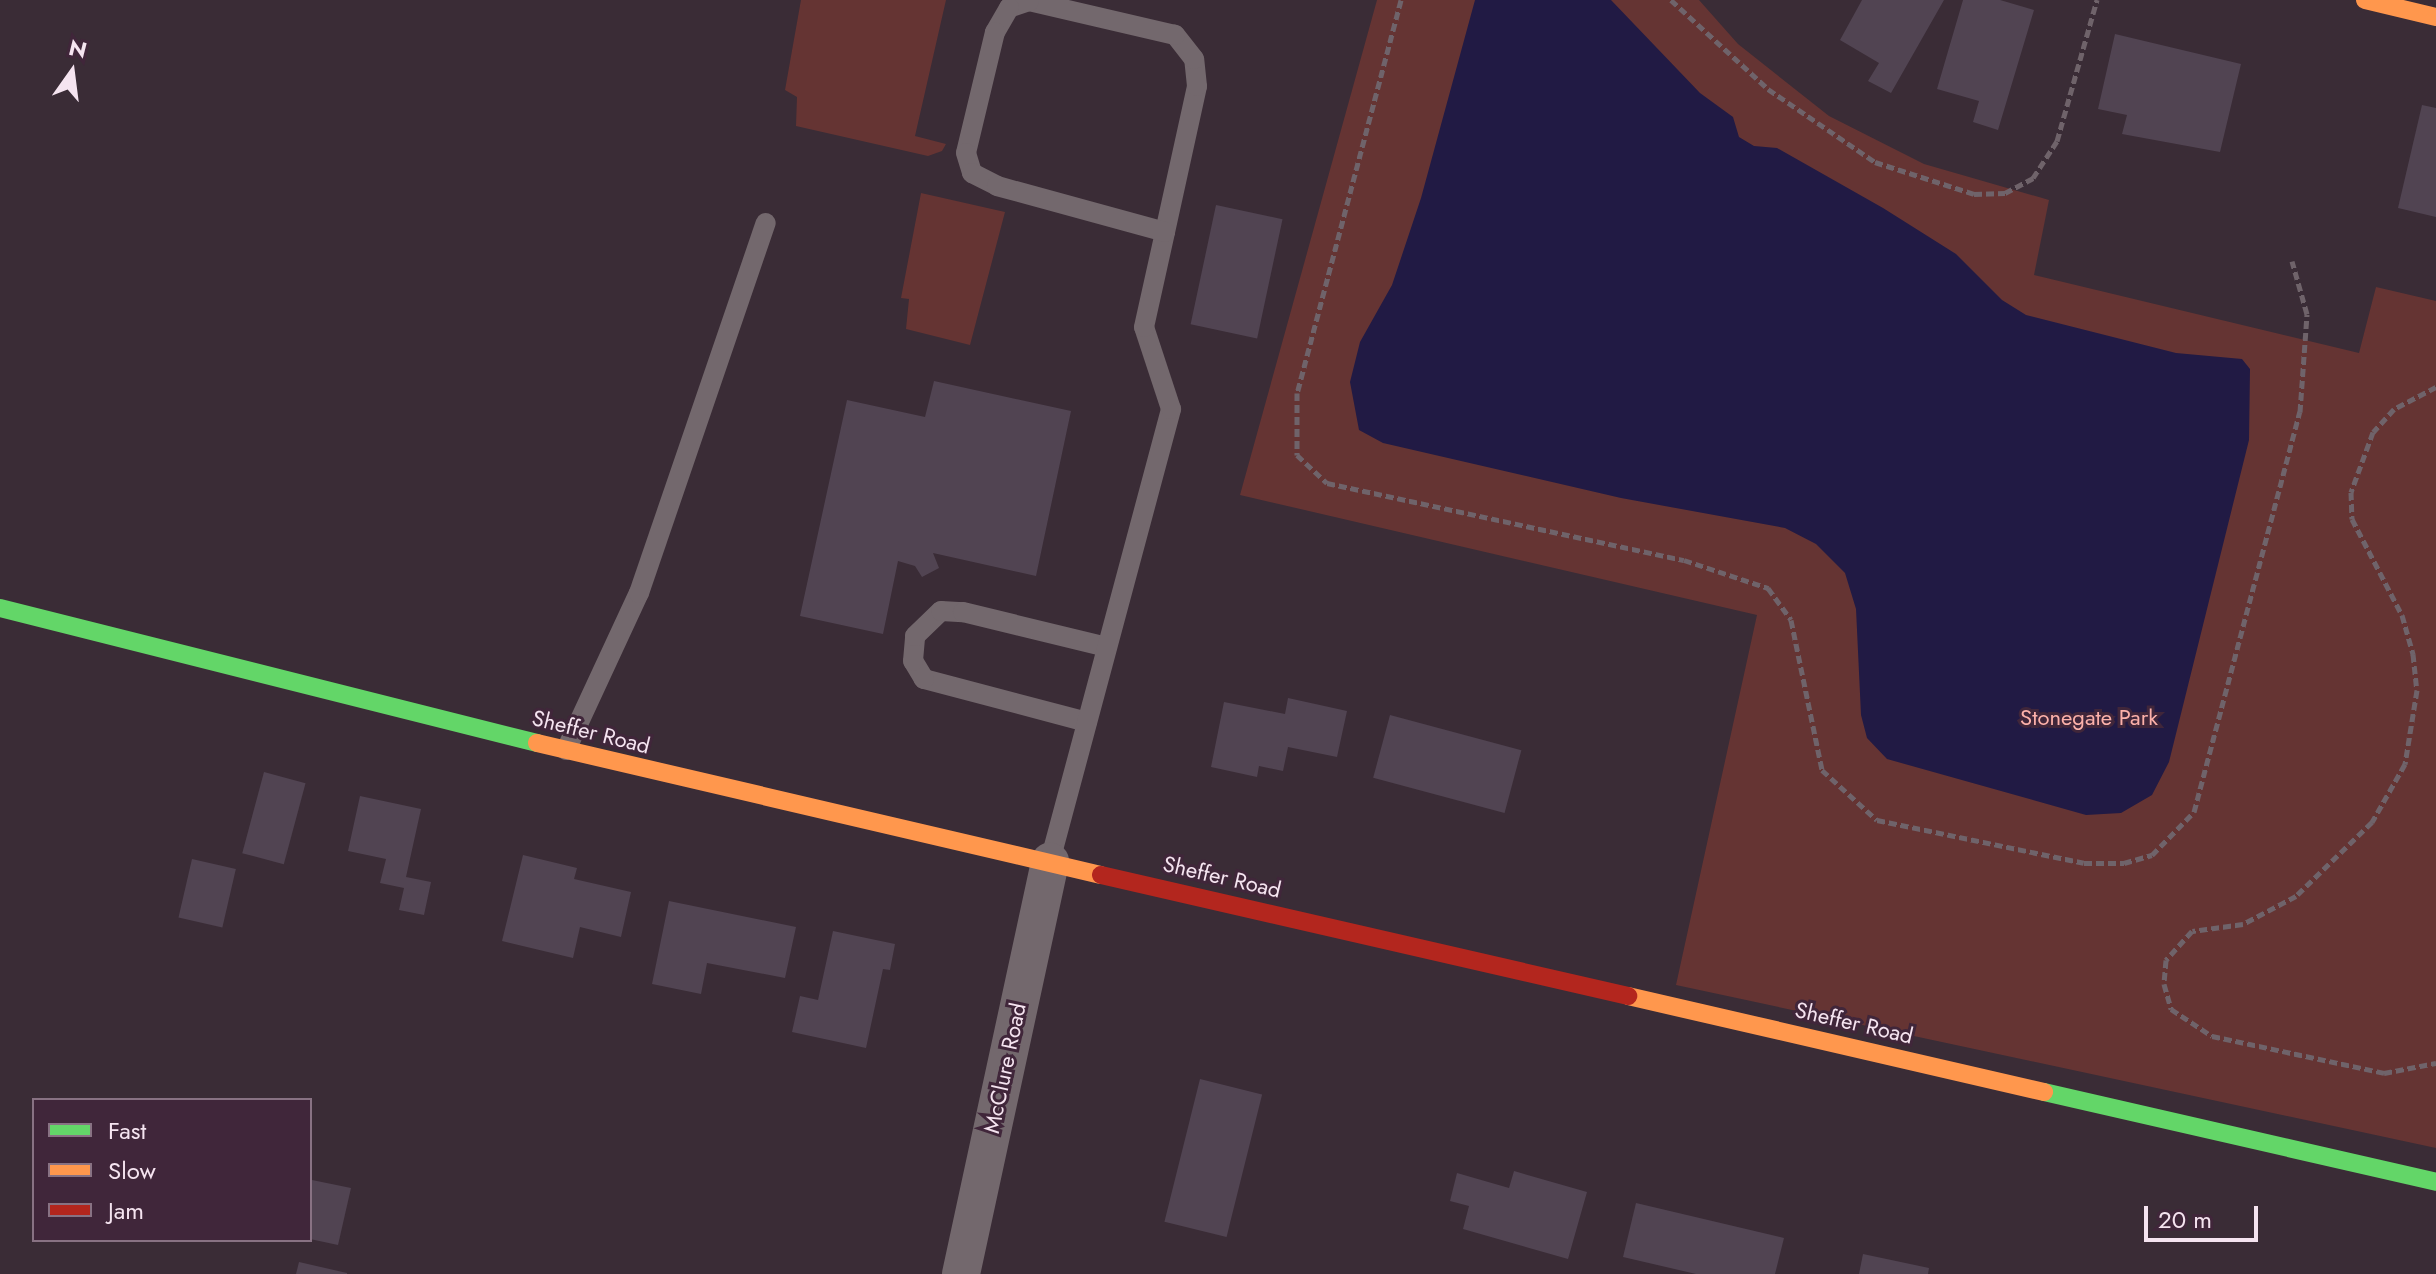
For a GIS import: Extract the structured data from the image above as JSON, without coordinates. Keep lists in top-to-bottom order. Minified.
{"streets":{"street":["Sheffer Road","McClure Road"]},"crossings":[["Sheffer Road","McClure Road"]],"parks":["Stonegate Park"],"legend":["Fast","Slow","Jam"],"scale_bar":"20 m","north":"top"}
